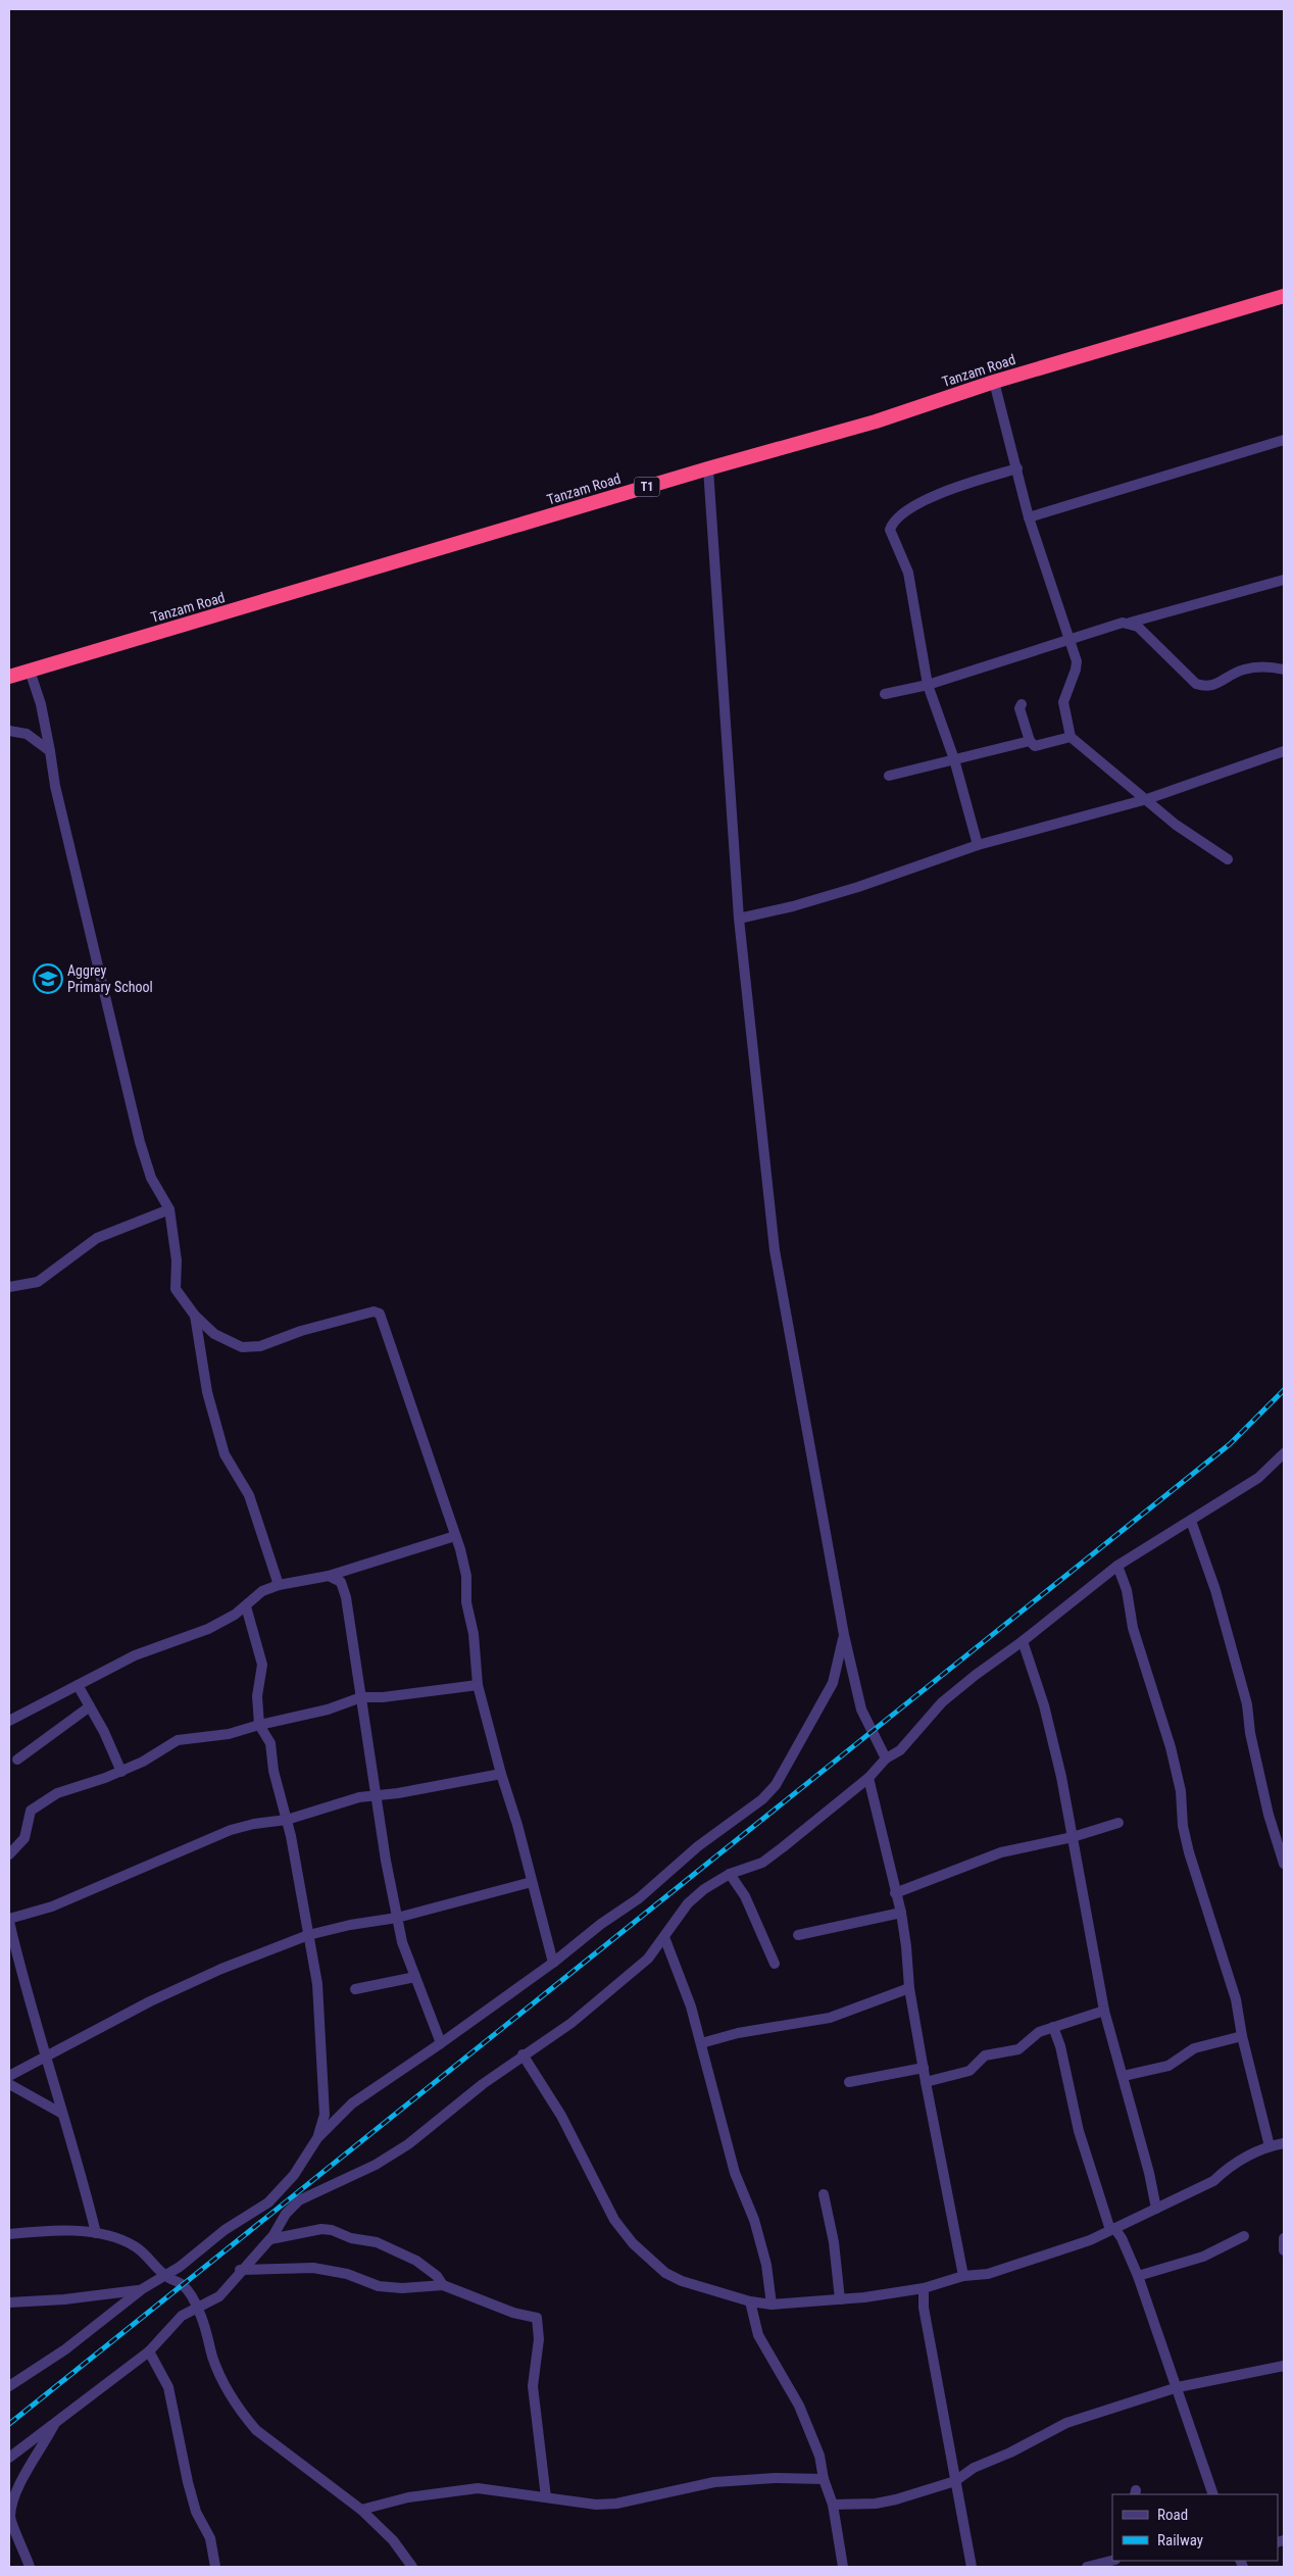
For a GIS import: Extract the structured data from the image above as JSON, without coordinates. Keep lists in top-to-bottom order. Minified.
{"streets":{"highway":["Tanzam Road","T1"]},"places":{"school or university":["Aggrey Primary School"]},"legend":["Road","Railway"]}
